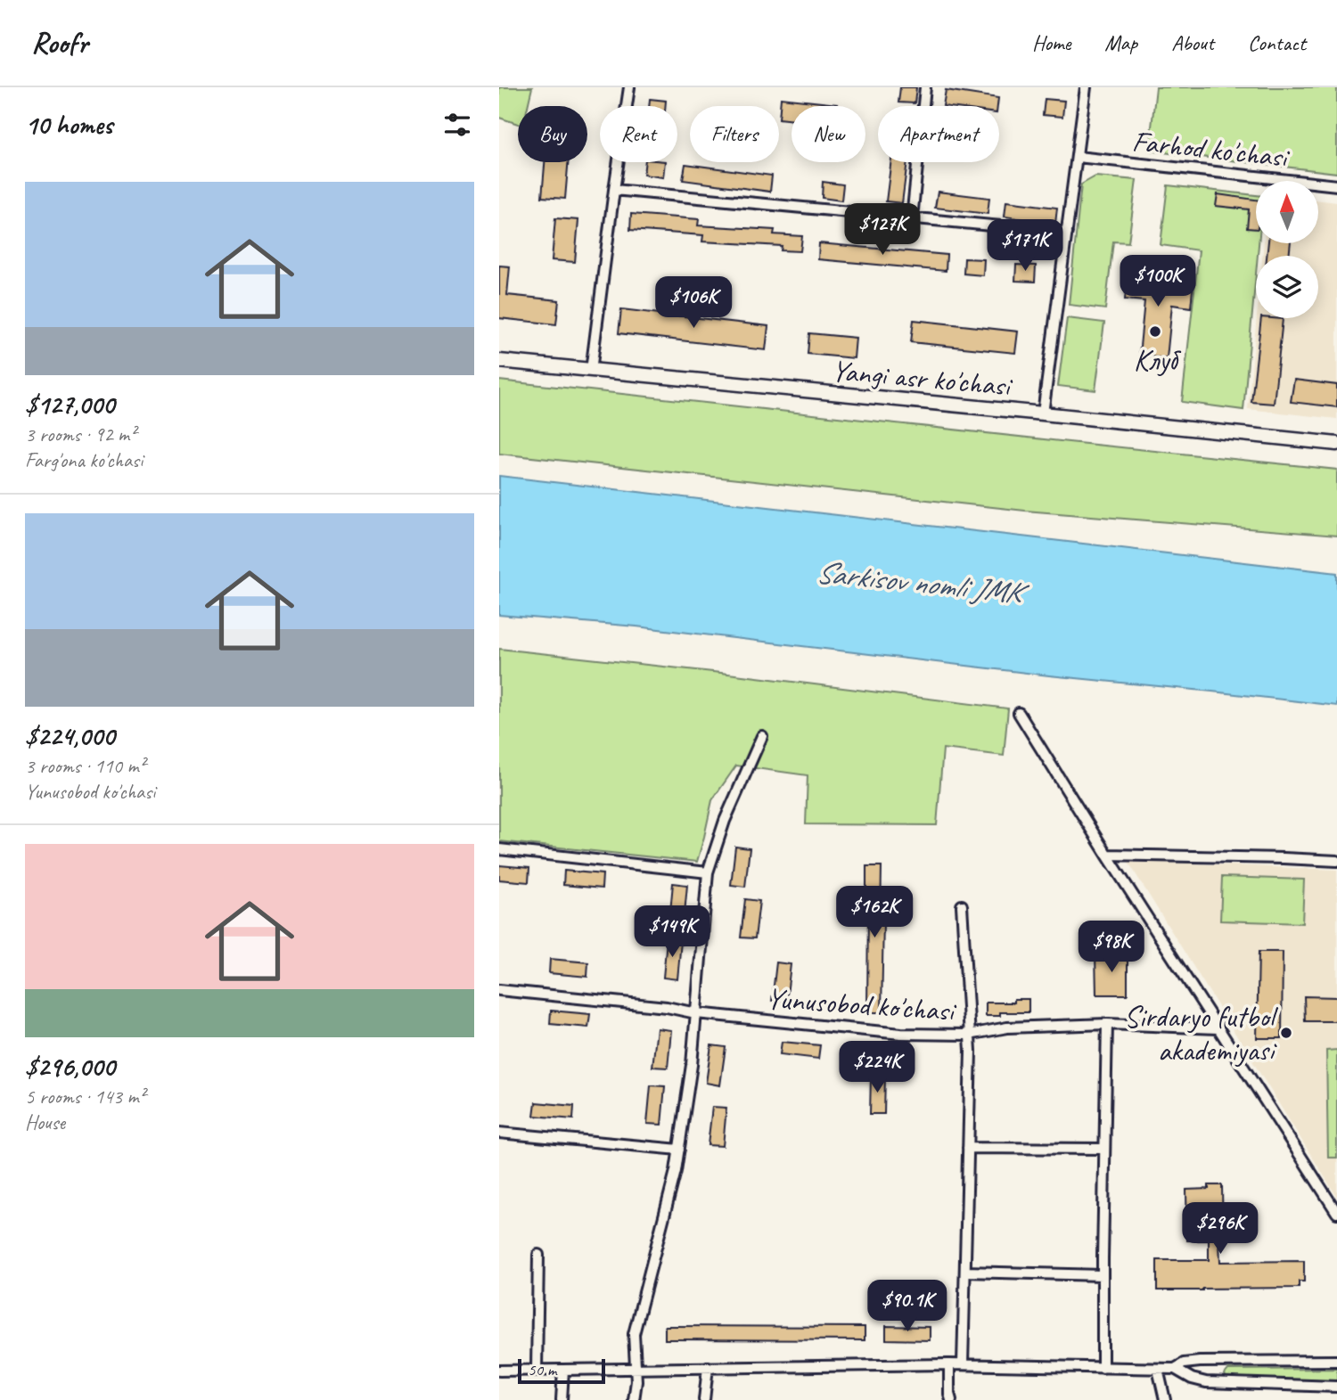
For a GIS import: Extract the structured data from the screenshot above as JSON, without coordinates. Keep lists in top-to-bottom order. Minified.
{"streets":{"street":["Farhod ko'chasi","Yangi asr ko'chasi","Yunusobod ko'chasi"]},"water":["Sarkisov nomli JMK"],"places":["Клуб","Sirdaryo futbol akademiyasi"],"scale_bar":"50 m","north":"top","page":{"header":"Roofr","nav":["Home","Map","About","Contact"],"heading":"10 homes","chip":["Buy","Rent","Filters","New","Apartment"],"list":[{"name":"$127,000","note":"3 rooms · 92 m² · Farg'ona ko'chasi"},{"name":"$224,000","note":"3 rooms · 110 m² · Yunusobod ko'chasi"},{"name":"$296,000","note":"5 rooms · 143 m² · House"}],"price":["$127K","$171K","$100K","$106K","$162K","$149K","$98K","$224K","$296K","$90.1K"],"scale":"50 m"}}
